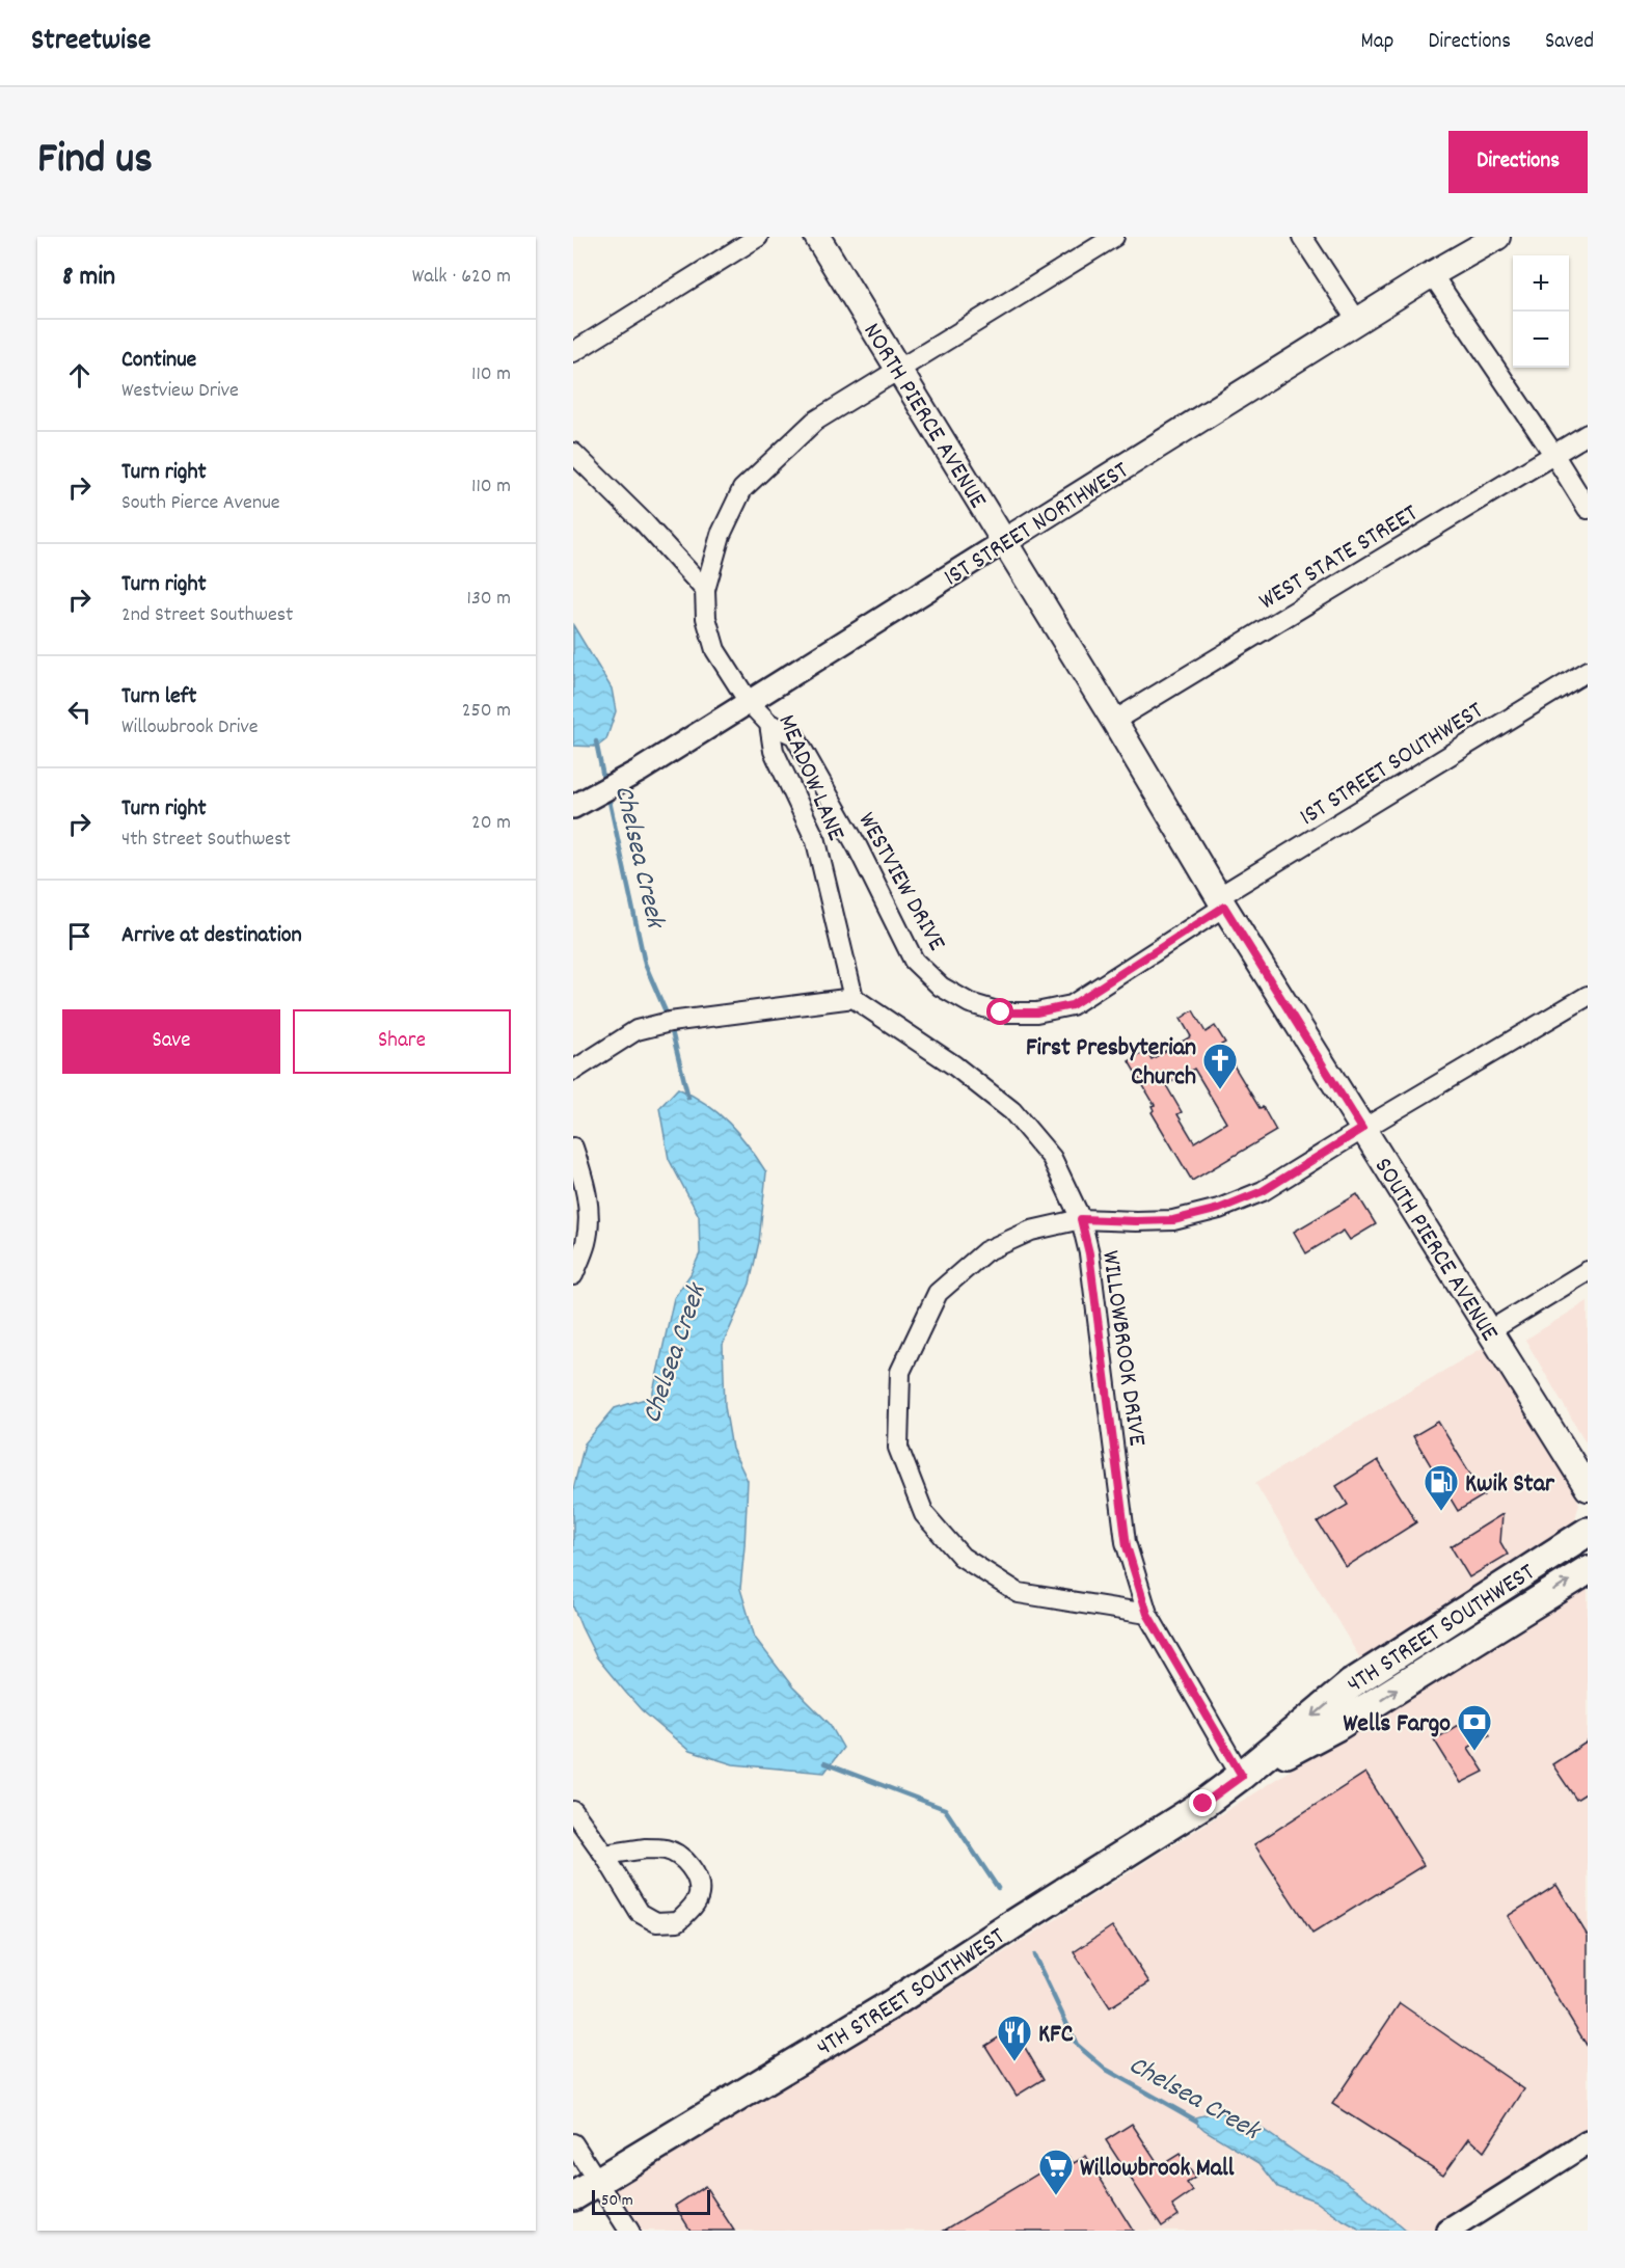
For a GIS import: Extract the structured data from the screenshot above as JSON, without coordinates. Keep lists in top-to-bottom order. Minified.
{"streets":{"main road":["NORTH PIERCE AVENUE","1ST STREET NORTHWEST","SOUTH PIERCE AVENUE","4TH STREET SOUTHWEST"],"street":["WEST STATE STREET","1ST STREET SOUTHWEST","MEADOW LANE","WESTVIEW DRIVE","WILLOWBROOK DRIVE"]},"crossings":[["NORTH PIERCE AVENUE","1ST STREET NORTHWEST"],["NORTH PIERCE AVENUE","WEST STATE STREET"],["NORTH PIERCE AVENUE","MEADOW LANE"],["NORTH PIERCE AVENUE","SOUTH PIERCE AVENUE"],["1ST STREET NORTHWEST","MEADOW LANE"],["WEST STATE STREET","SOUTH PIERCE AVENUE"],["1ST STREET SOUTHWEST","WESTVIEW DRIVE"],["1ST STREET SOUTHWEST","SOUTH PIERCE AVENUE"],["MEADOW LANE","WESTVIEW DRIVE"],["MEADOW LANE","WILLOWBROOK DRIVE"],["WESTVIEW DRIVE","SOUTH PIERCE AVENUE"],["WILLOWBROOK DRIVE","4TH STREET SOUTHWEST"]],"water":["Chelsea Creek"],"places":{"church":["First Presbyterian Church"],"fuel station":["Kwik Star"],"bank":["Wells Fargo"],"restaurant":["KFC"],"supermarket":["Willowbrook Mall"]},"scale_bar":"50 m","page":{"header":"Streetwise","nav":["Map","Directions","Saved"],"title":"Find us","buttons":["Directions",["Save","Share"]],"heading":["8 min","Walk · 620 m"],"map_buttons":["+","−"],"list":[["Continue","Westview Drive","110 m"],["Turn right","South Pierce Avenue","110 m"],["Turn right","2nd Street Southwest","130 m"],["Turn left","Willowbrook Drive","250 m"],["Turn right","4th Street Southwest","20 m"],"Arrive at destination"],"scale":"50 m"}}
